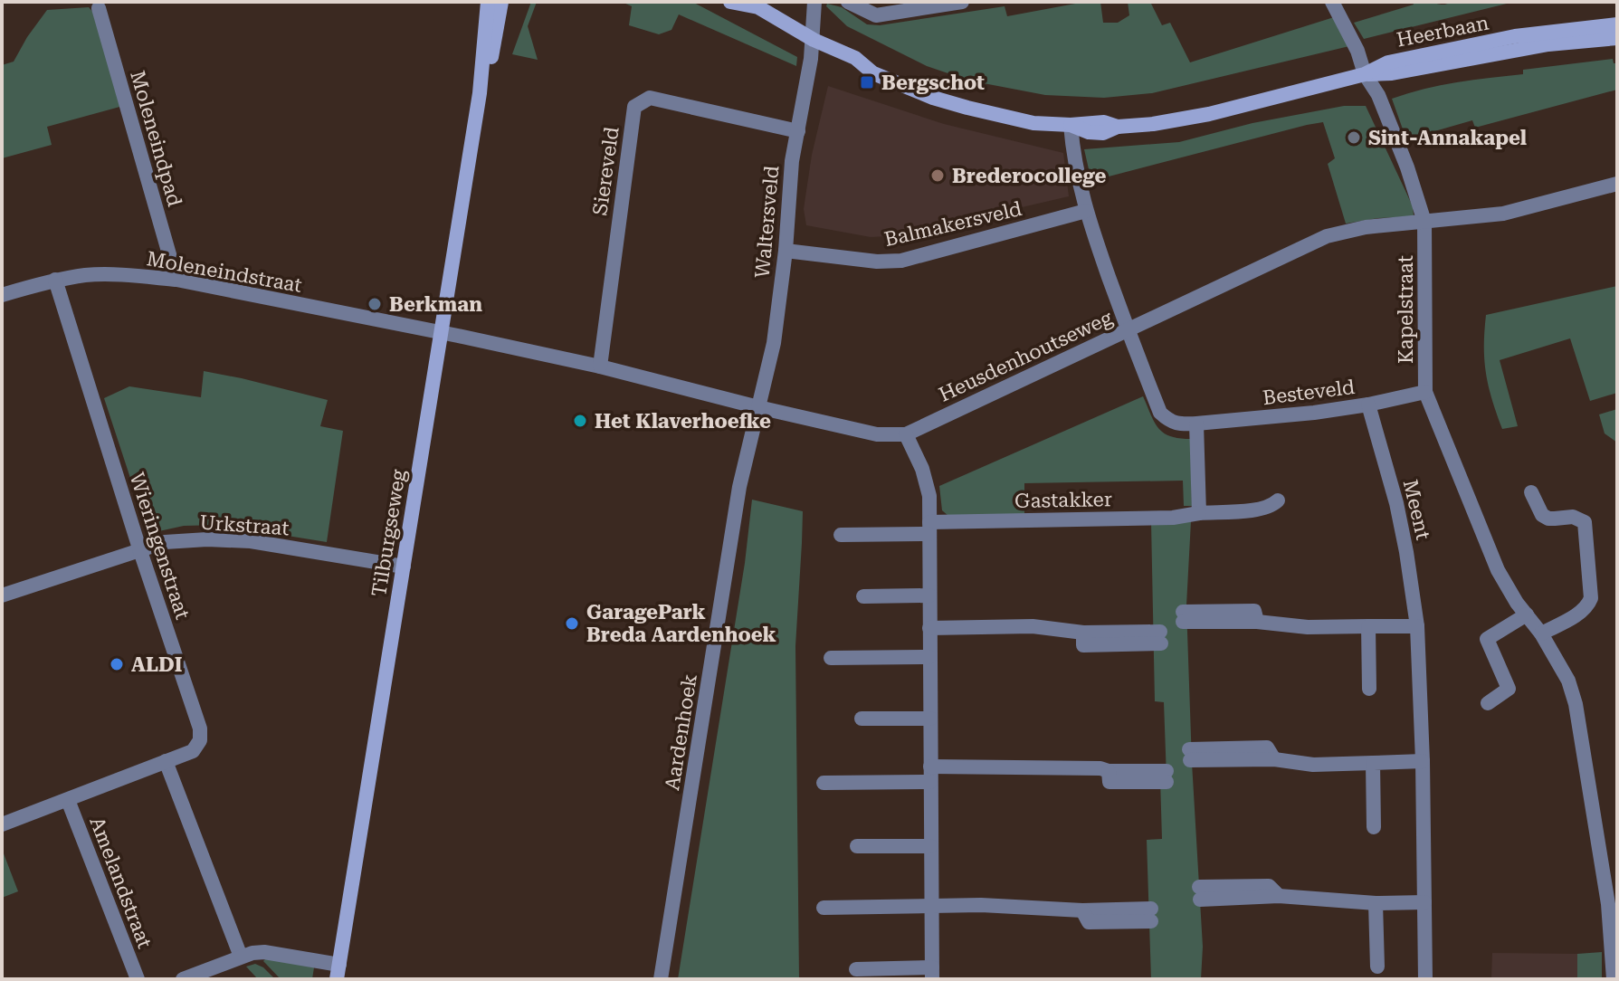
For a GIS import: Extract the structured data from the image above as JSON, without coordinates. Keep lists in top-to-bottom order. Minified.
{"streets":{"street":["Heerbaan","Moleneindpad","Siereveld","Waltersveld","Balmakersveld","Moleneindstraat","Kapelstraat","Heusdenhoutseweg","Besteveld","Gastakker","Meent","Urkstraat","Tilburgseweg","Wieringenstraat","Aardenhoek","Amelandstraat"]},"crossings":[["Heerbaan","Waltersveld"],["Heerbaan","Kapelstraat"],["Heerbaan","Besteveld"],["Moleneindpad","Moleneindstraat"],["Siereveld","Waltersveld"],["Siereveld","Heusdenhoutseweg"],["Waltersveld","Balmakersveld"],["Waltersveld","Heusdenhoutseweg"],["Waltersveld","Aardenhoek"],["Balmakersveld","Besteveld"],["Moleneindstraat","Heusdenhoutseweg"],["Moleneindstraat","Tilburgseweg"],["Moleneindstraat","Wieringenstraat"],["Kapelstraat","Heusdenhoutseweg"],["Kapelstraat","Besteveld"],["Heusdenhoutseweg","Besteveld"],["Heusdenhoutseweg","Tilburgseweg"],["Heusdenhoutseweg","Aardenhoek"],["Besteveld","Meent"],["Urkstraat","Tilburgseweg"],["Urkstraat","Wieringenstraat"],["Wieringenstraat","Amelandstraat"]],"places":{"transit":["Bergschot"],"other":["Sint-Annakapel","Brederocollege","Berkman","Het Klaverhoefke","GaragePark Breda Aardenhoek","ALDI"]}}
